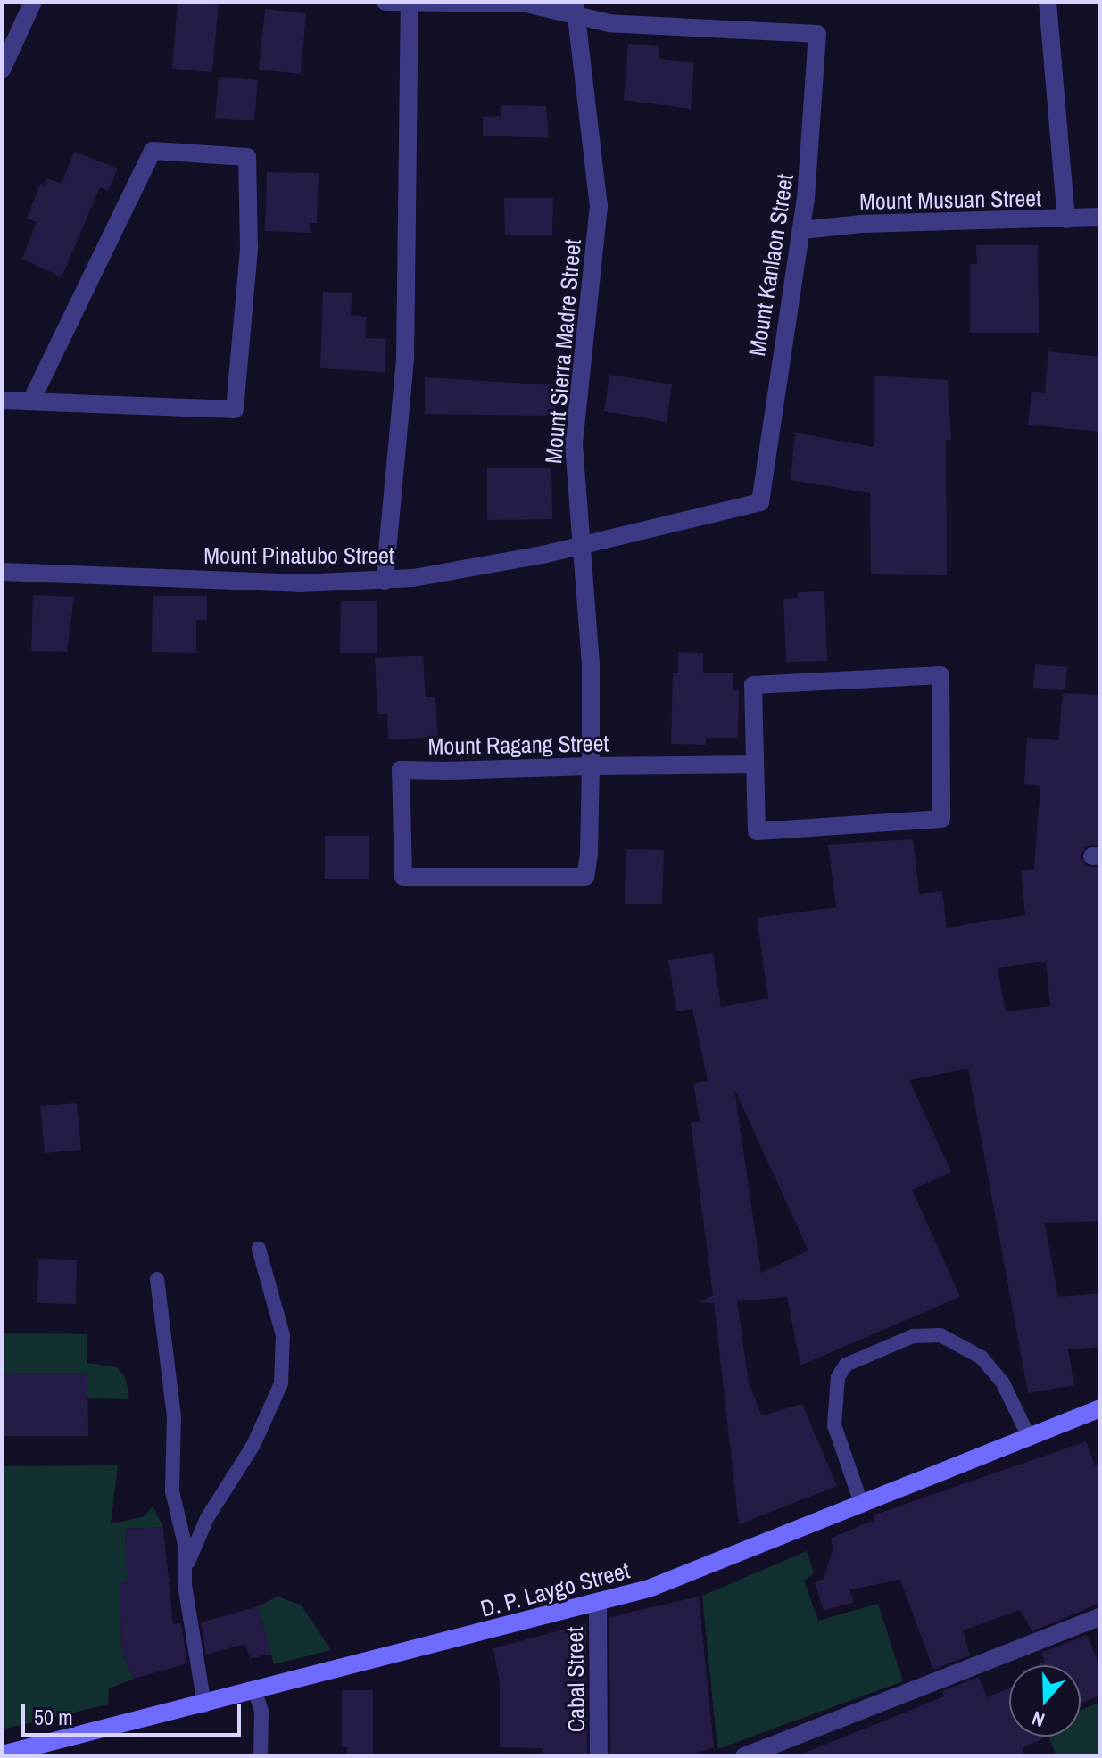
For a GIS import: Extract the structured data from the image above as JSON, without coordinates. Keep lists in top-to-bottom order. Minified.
{"streets":{"main road":["D. P. Laygo Street"],"street":["Mount Musuan Street","Mount Kanlaon Street","Mount Sierra Madre Street","Mount Pinatubo Street","Mount Ragang Street","Cabal Street"]},"crossings":[["Mount Musuan Street","Mount Kanlaon Street"],["Mount Kanlaon Street","Mount Sierra Madre Street"],["Mount Kanlaon Street","Mount Pinatubo Street"],["Mount Sierra Madre Street","Mount Pinatubo Street"],["Mount Sierra Madre Street","Mount Ragang Street"],["D. P. Laygo Street","Cabal Street"]],"scale_bar":"50 m","north":"bottom"}
